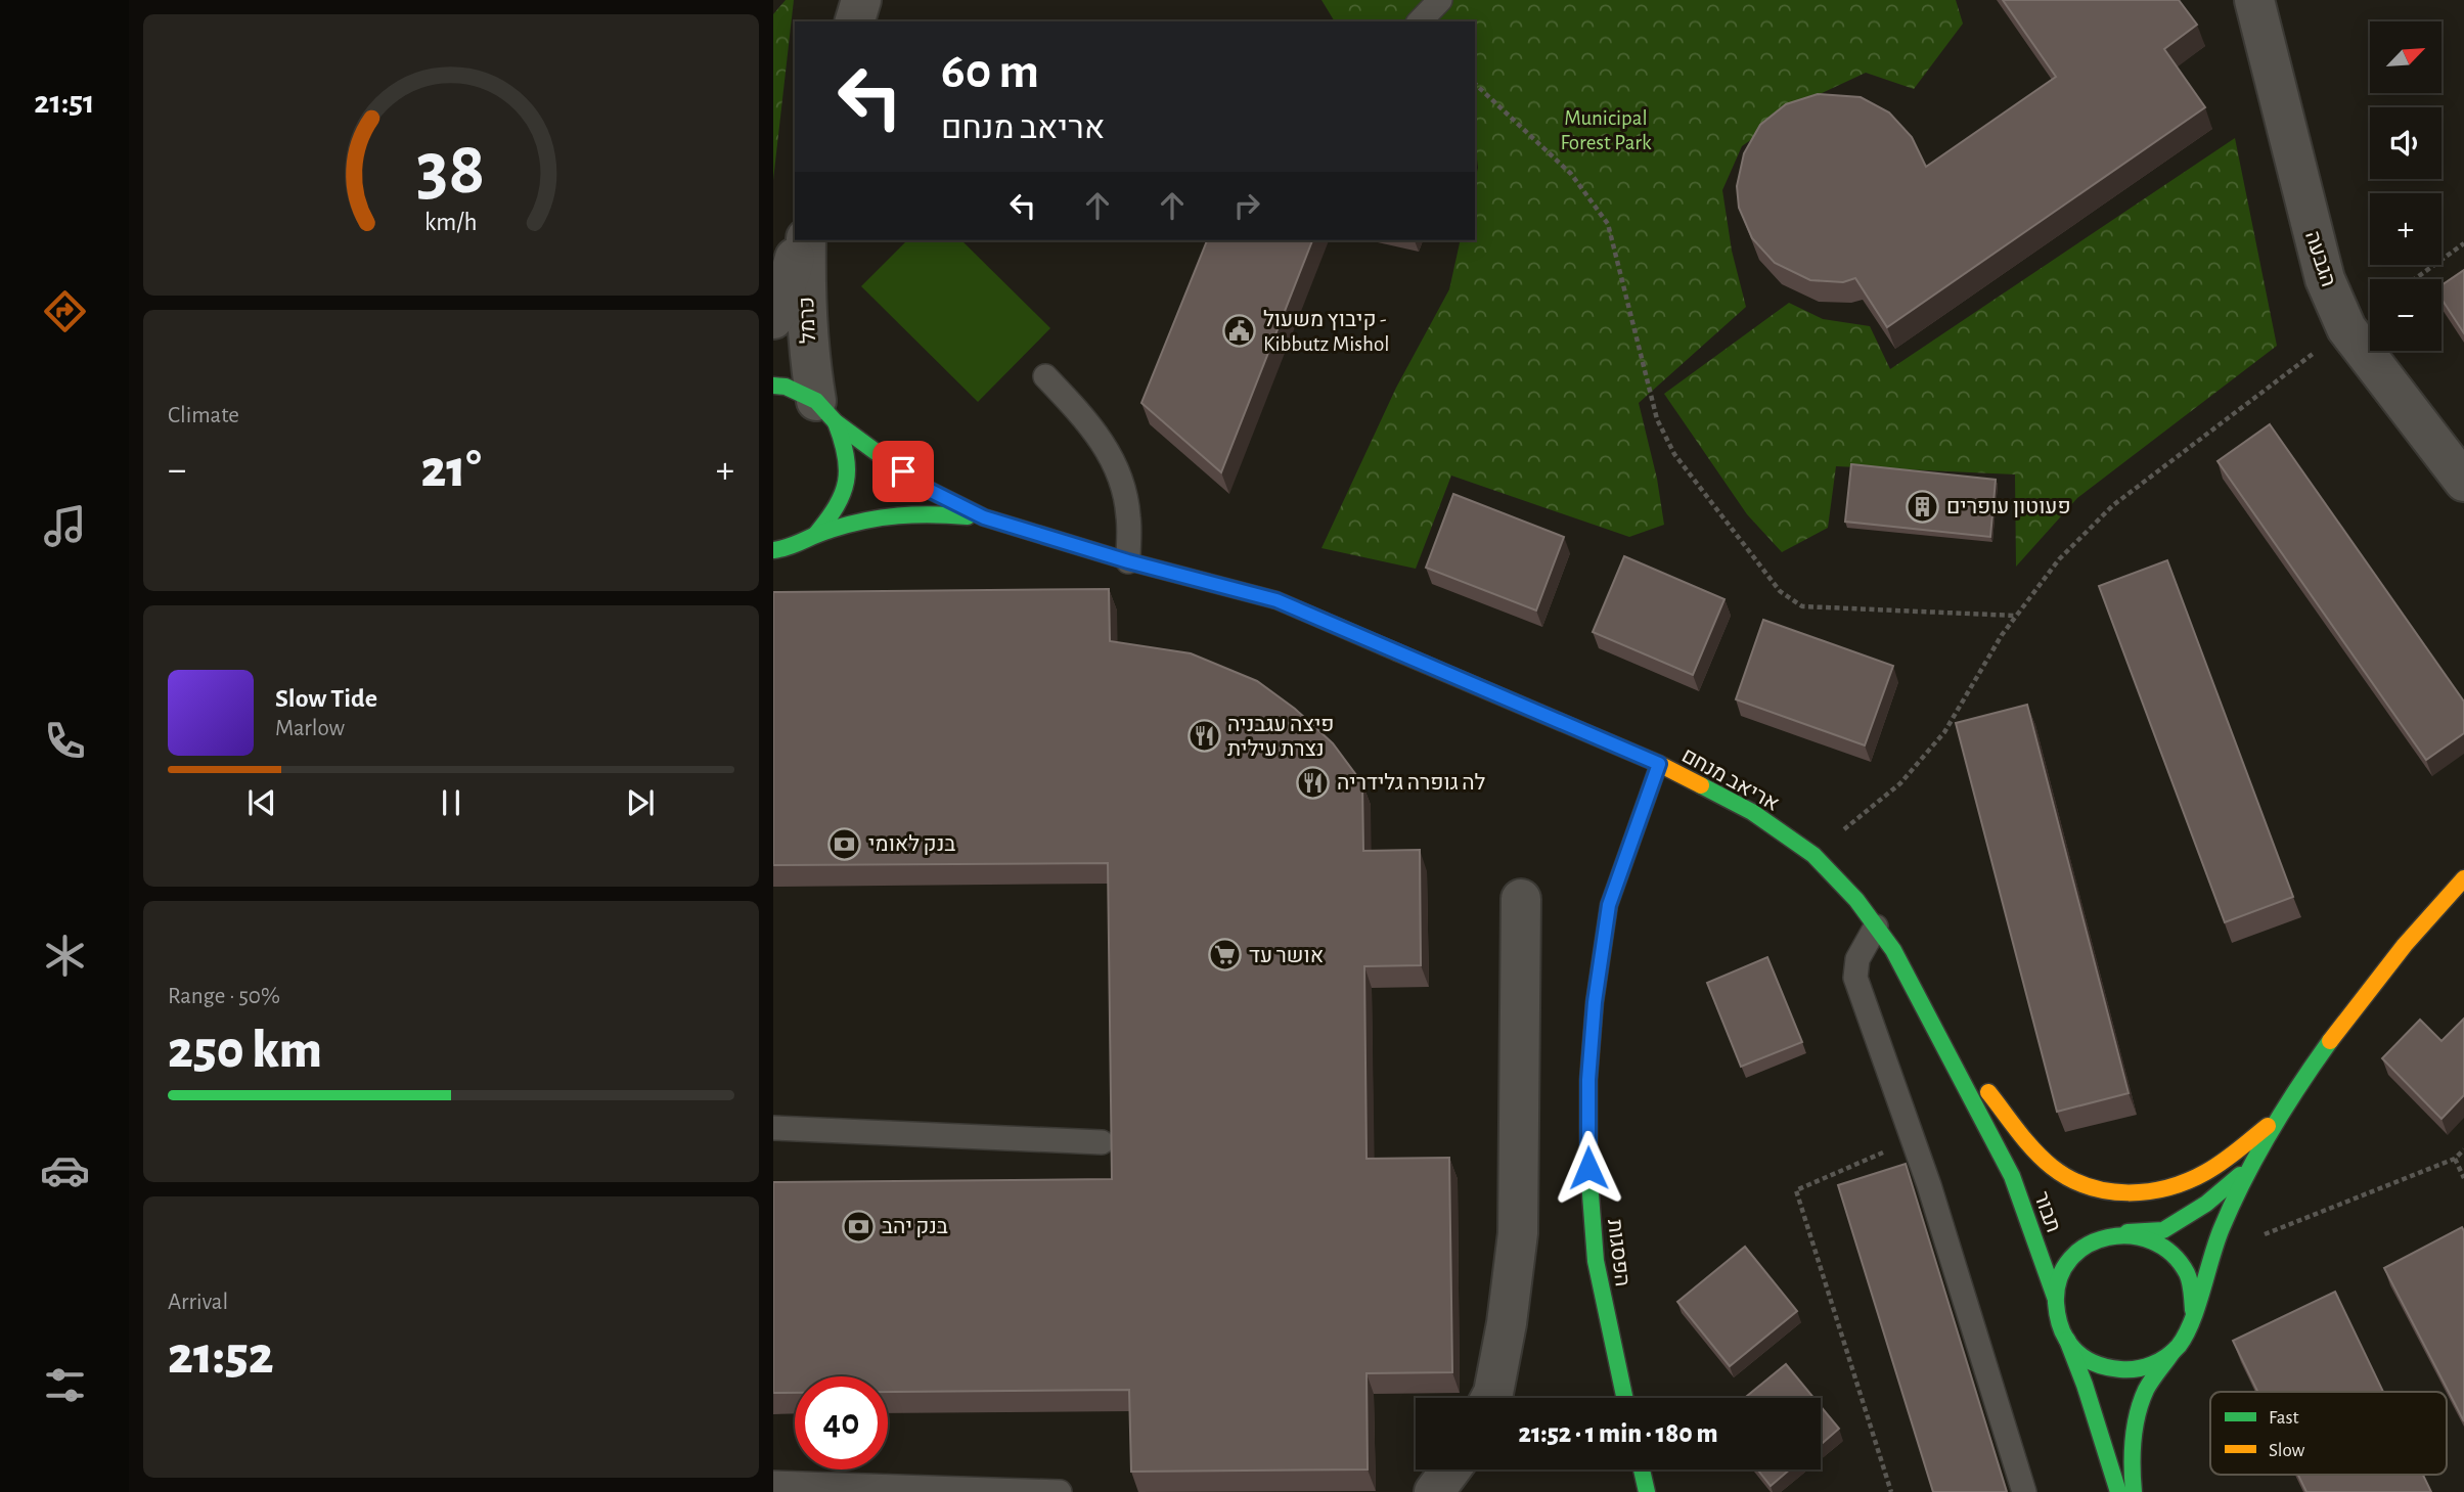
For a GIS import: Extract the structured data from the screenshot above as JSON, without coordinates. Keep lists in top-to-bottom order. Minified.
{"streets":{"street":["הגבעה","כרמל","אריאב מנחם","תבור","הפסגות"]},"crossings":[["אריאב מנחם","תבור"],["אריאב מנחם","הפסגות"]],"parks":["Municipal Forest Park"],"places":{"public building":["קיבוץ משעול - Kibbutz Mishol"],"building":["פעוטון עופרים"],"restaurant":["פיצה עגבניה נצרת עילית","לה גופרה גלידריה"],"bank":["בנק לאומי","בנק יהב"],"supermarket":["אושר עד"]},"legend":["Fast","Slow"],"north":"top right","page":{"tabs":"21:51","map_buttons":["+","−"],"turn":["60 m","אריאב מנחם"],"tile":["Climate",["Range · 50%","250 km"],["Arrival","21:52"]],"heat":["−","21°","+"],"song":["Slow Tide","Marlow"],"limit":"40","trip":"21:52 · 1 min · 180 m","gauge":["38","km/h"]}}
